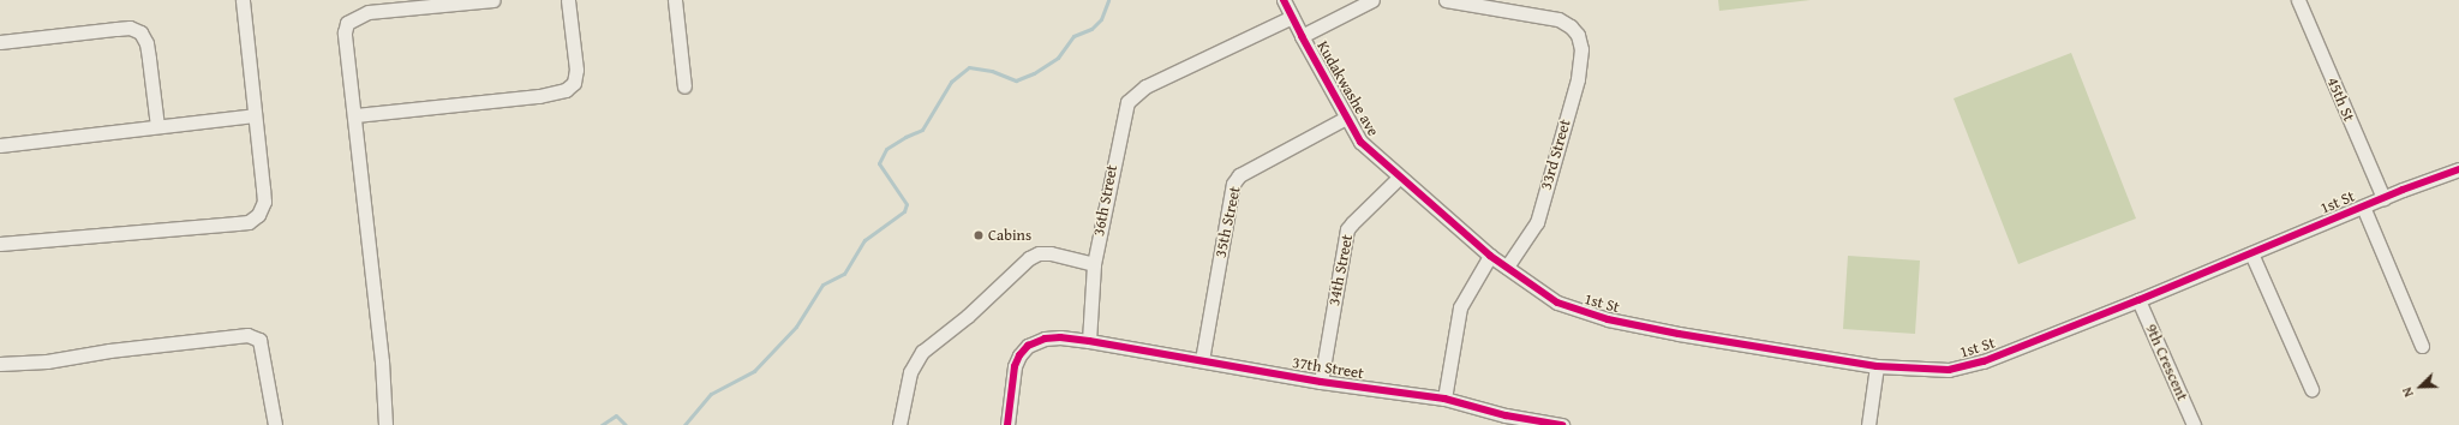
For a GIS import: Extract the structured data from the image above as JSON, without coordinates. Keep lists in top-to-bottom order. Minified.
{"streets":{"street":["Kudakwashe ave","45th St","33rd Street","36th Street","1st St","35th Street","34th Street","9th Crescent","37th Street"]},"crossings":[["Kudakwashe ave","36th Street"],["Kudakwashe ave","1st St"],["Kudakwashe ave","35th Street"],["Kudakwashe ave","34th Street"],["45th St","1st St"],["33rd Street","1st St"],["36th Street","37th Street"],["1st St","9th Crescent"],["35th Street","37th Street"],["34th Street","37th Street"]],"places":["Cabins"],"north":"bottom left"}
